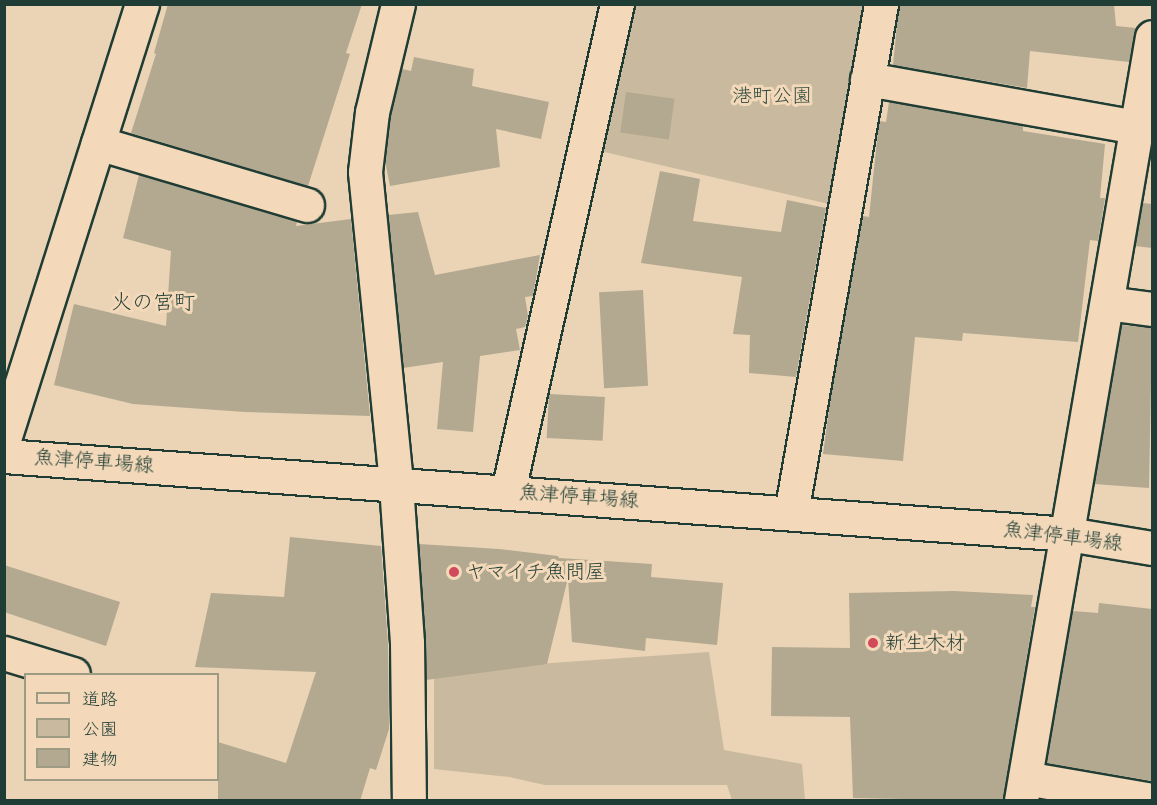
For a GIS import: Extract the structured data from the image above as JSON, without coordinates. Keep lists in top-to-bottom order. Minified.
{"streets":{"street":["魚津停車場線"]},"districts":["火の宮町"],"parks":["港町公園"],"places":["ヤマイチ魚問屋","新生木材"],"legend":["道路","公園","建物"]}
